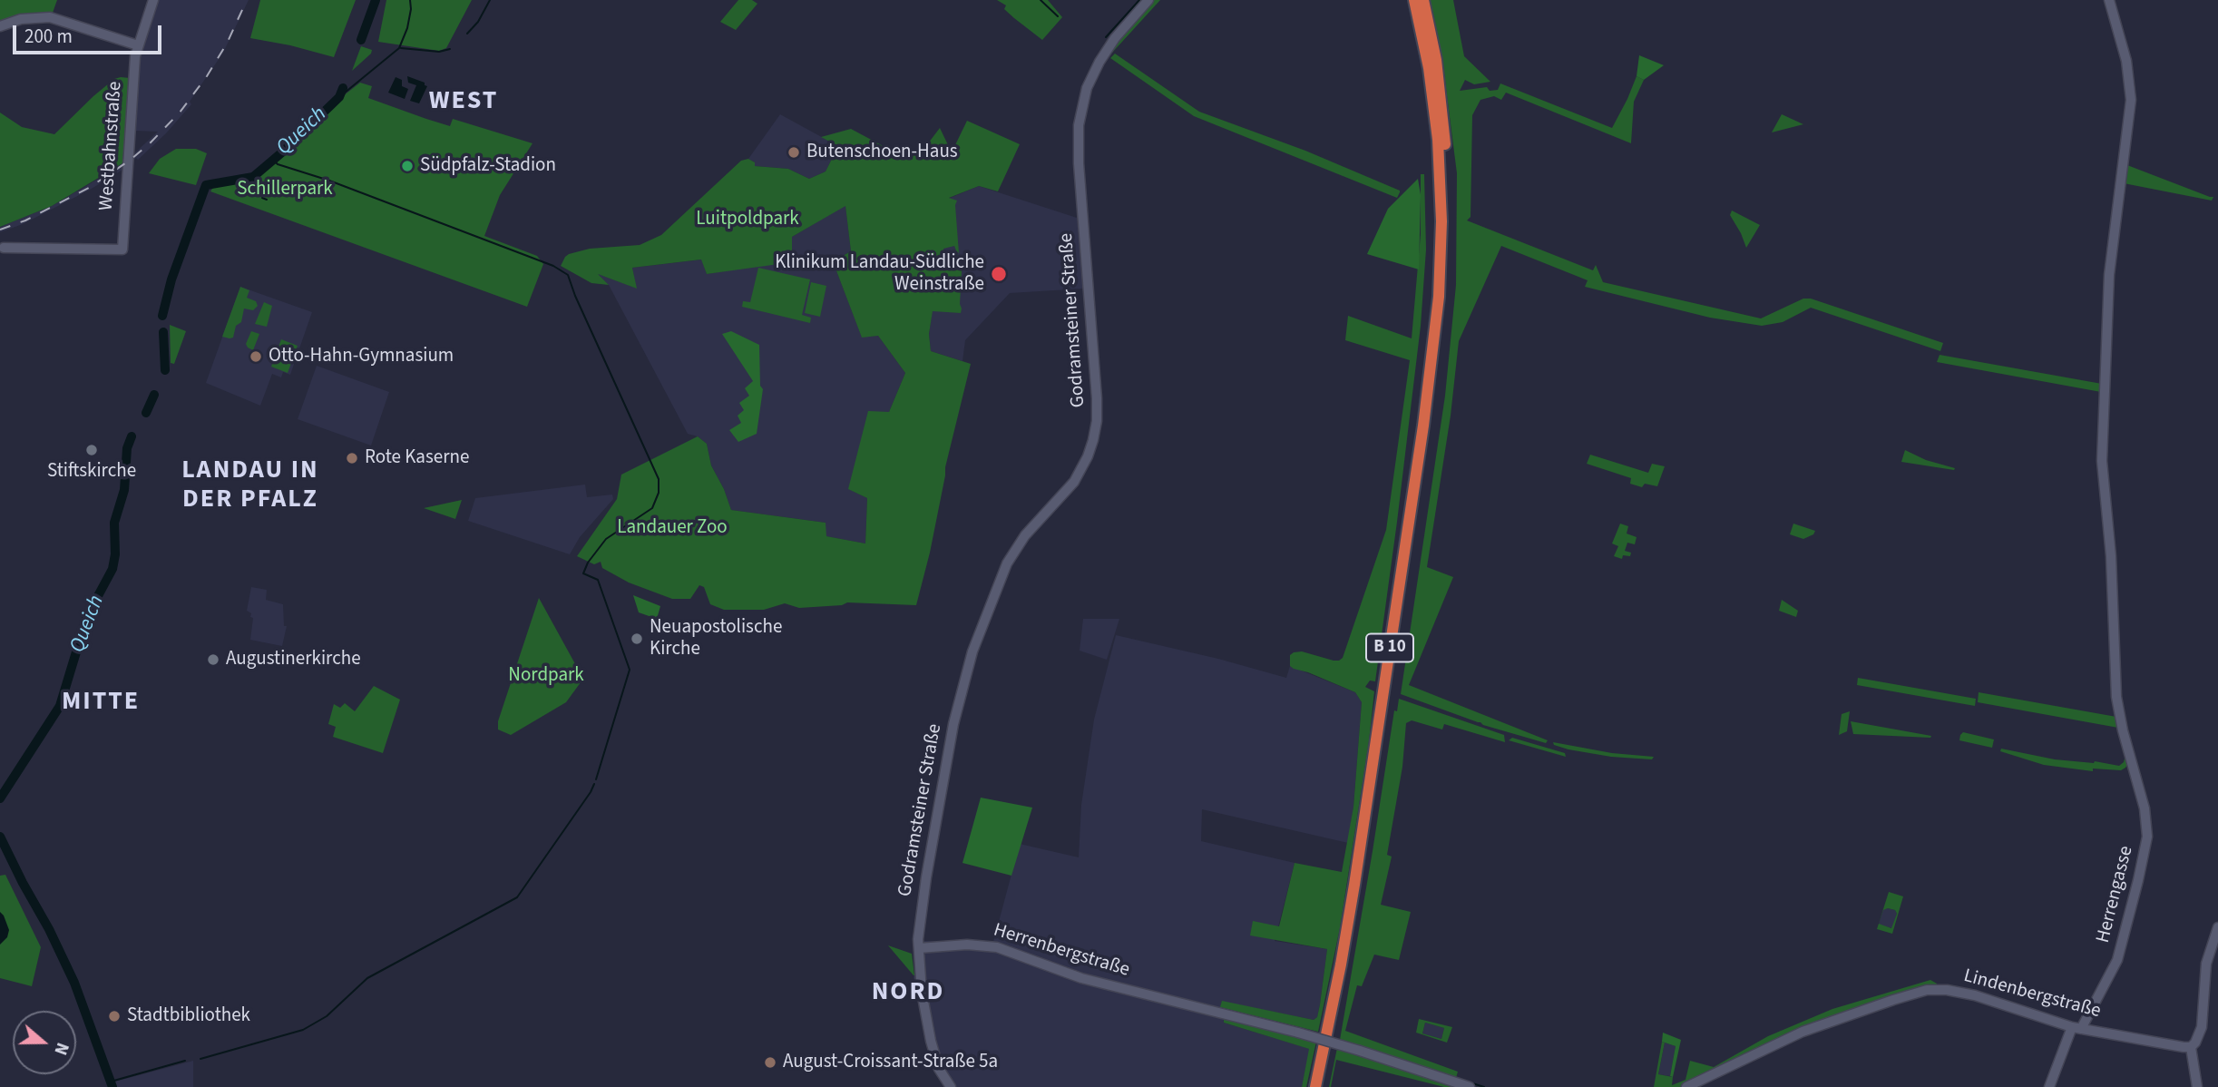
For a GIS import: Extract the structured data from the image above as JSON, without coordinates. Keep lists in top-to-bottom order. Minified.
{"streets":{"highway":["B 10"],"street":["Westbahnstraße","Godramsteiner Straße","Herrengasse","Herrenbergstraße","Lindenbergstraße"]},"crossings":[["Godramsteiner Straße","Herrenbergstraße"],["Herrengasse","Lindenbergstraße"]],"districts":["WEST","LANDAU IN DER PFALZ","MITTE","NORD"],"water":["Queich"],"parks":["Schillerpark","Luitpoldpark","Landauer Zoo","Nordpark"],"places":["Butenschoen-Haus","Südpfalz-Stadion","Klinikum Landau-Südliche Weinstraße","Otto-Hahn-Gymnasium","Stiftskirche","Rote Kaserne","Neuapostolische Kirche","Augustinerkirche","Stadtbibliothek","August-Croissant-Straße 5a"],"scale_bar":"200 m","north":"right"}
